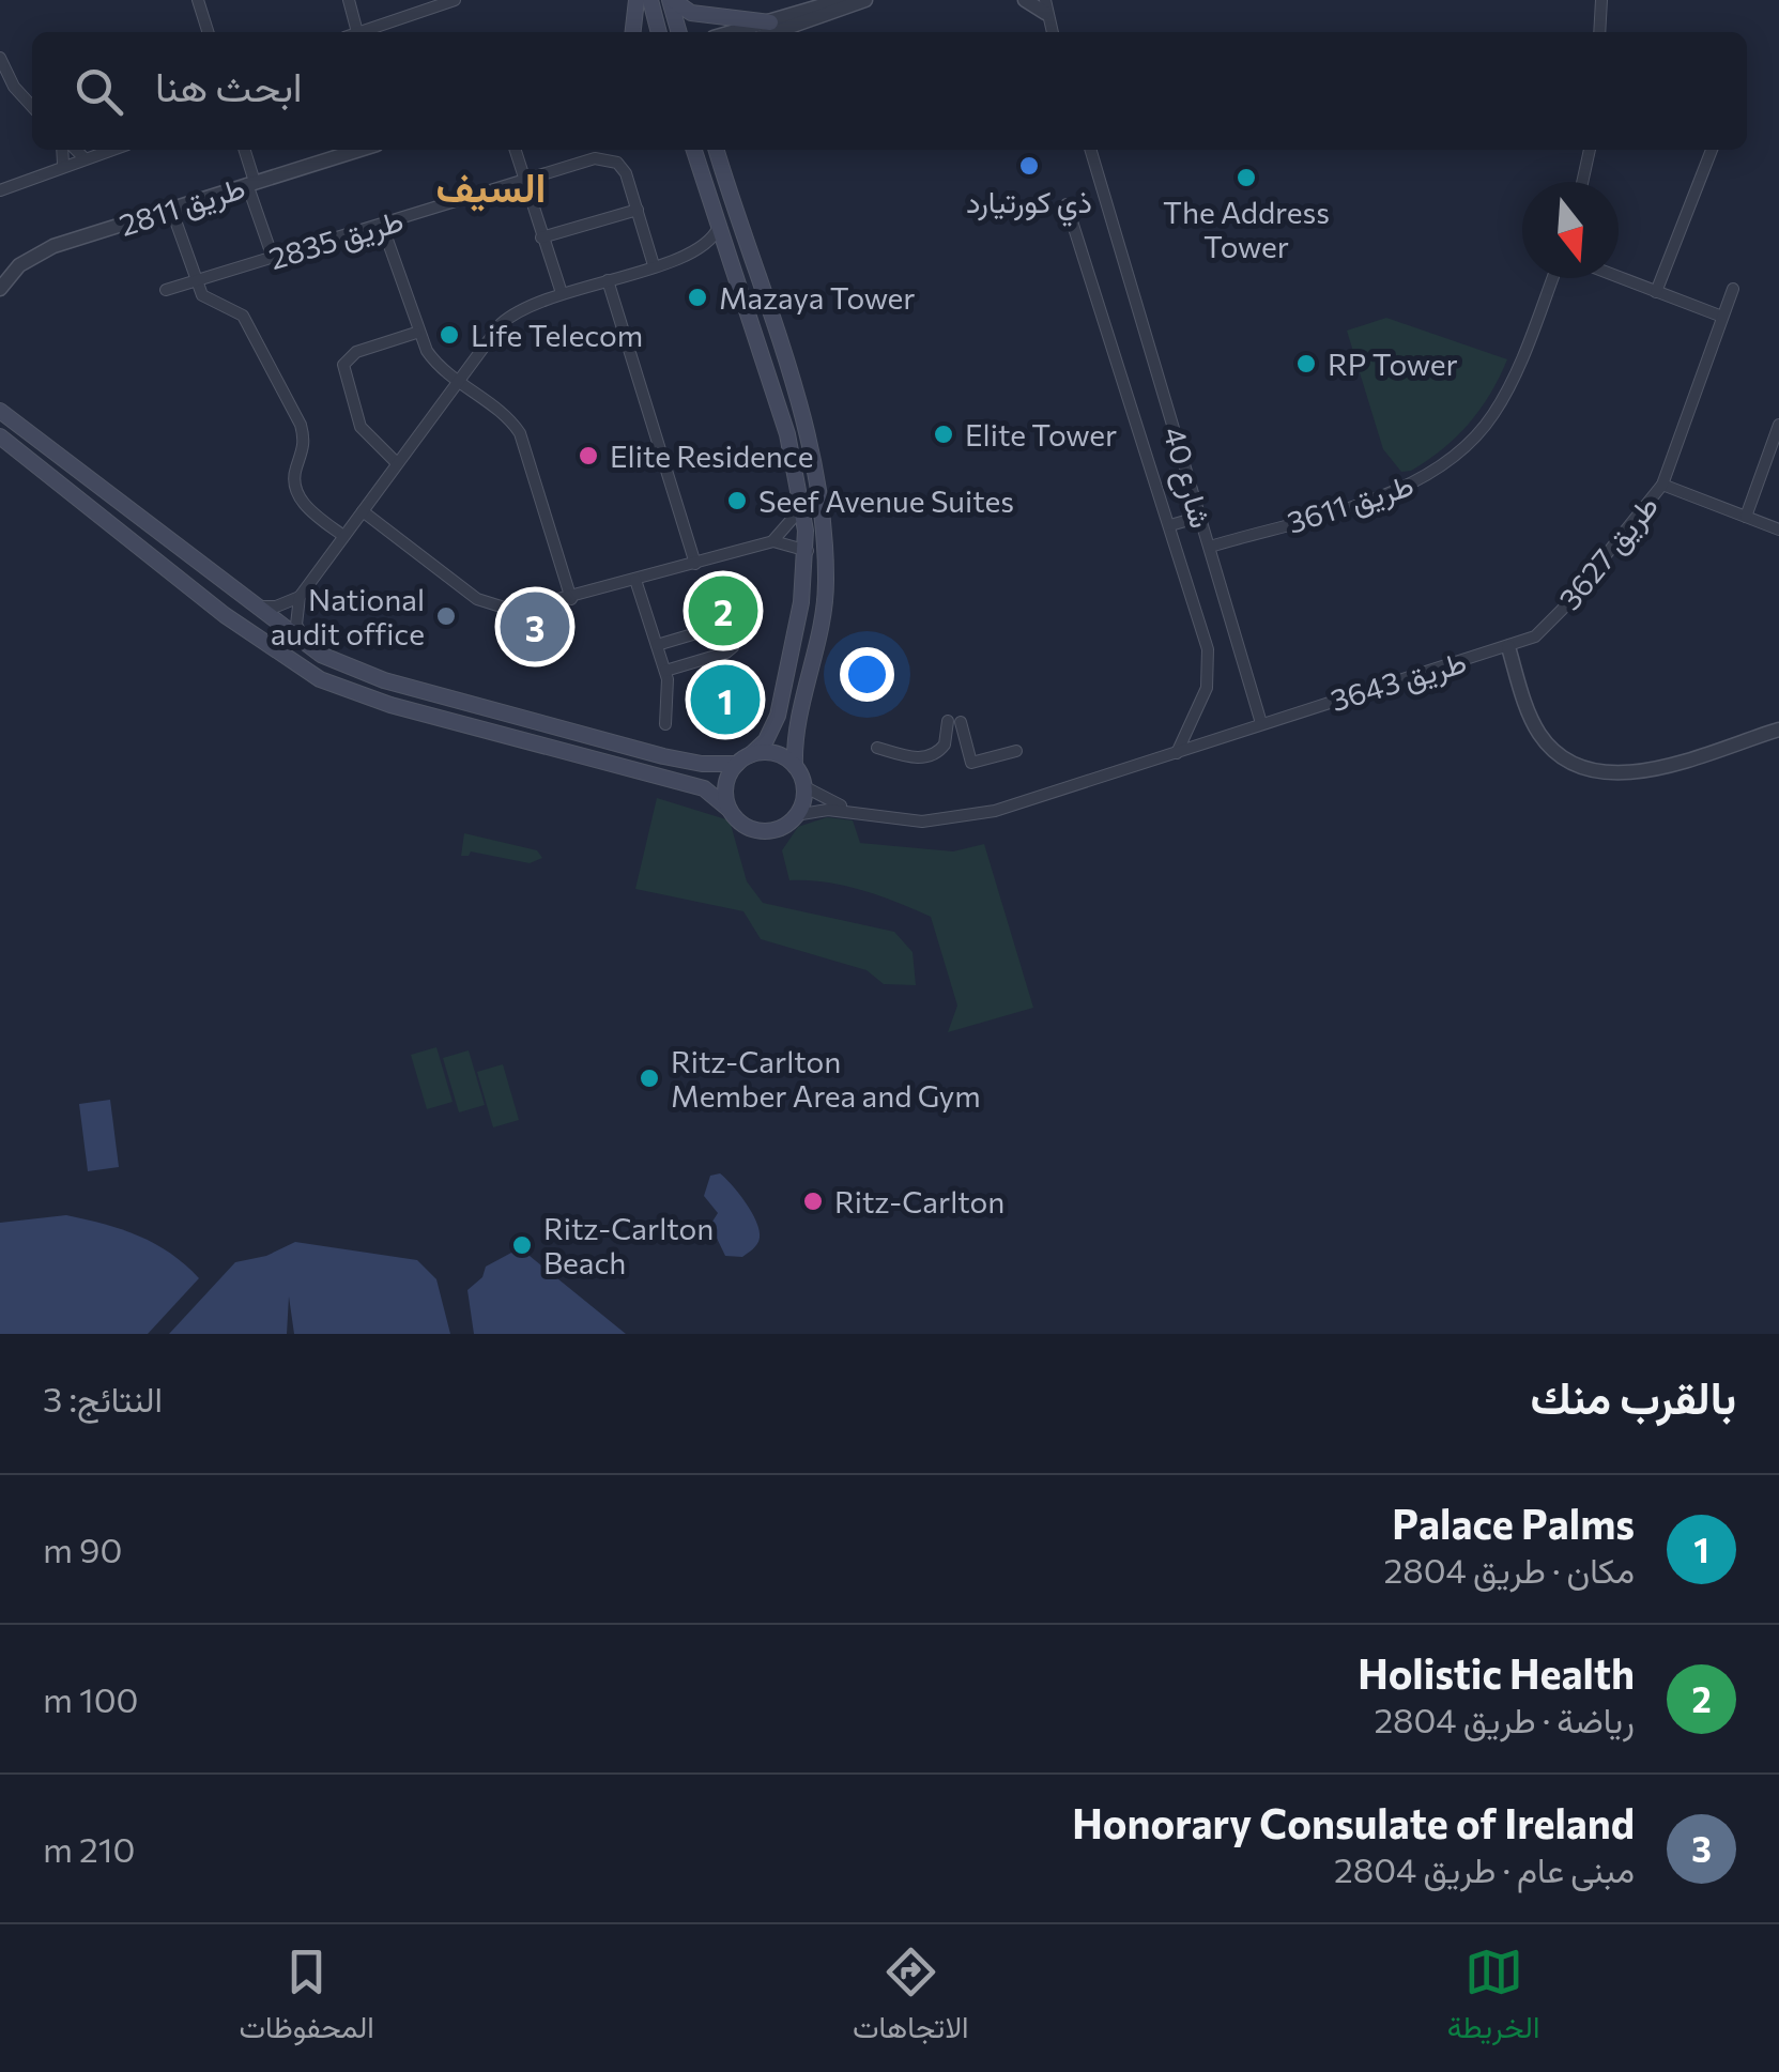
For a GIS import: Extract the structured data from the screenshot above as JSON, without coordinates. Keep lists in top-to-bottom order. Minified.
{"streets":{"street":["طريق 2811","طريق 2835","شارع 40","طريق 3611","طريق 3627","طريق 3643"]},"crossings":[["شارع 40","طريق 3611"],["شارع 40","طريق 3643"],["طريق 3627","طريق 3643"]],"districts":["السيف"],"places":["ذي كورتيارد","The Address Tower","Mazaya Tower","Life Telecom","RP Tower","Elite Tower","Elite Residence","Seef Avenue Suites","National audit office","Ritz-Carlton Member Area and Gym","Ritz-Carlton","Ritz-Carlton Beach"],"north":"bottom","page":{"search":"ابحث هنا","pins":["2","3","1"],"heading":["بالقرب منك","النتائج: 3"],"list":[{"mark":"1","name":"Palace Palms","note":"مكان · طريق 2804","value":"90 m"},{"mark":"2","name":"Holistic Health","note":"رياضة · طريق 2804","value":"100 m"},{"mark":"3","name":"Honorary Consulate of Ireland","note":"مبنى عام · طريق 2804","value":"210 m"}],"nav":["الخريطة","الاتجاهات","المحفوظات"]}}
